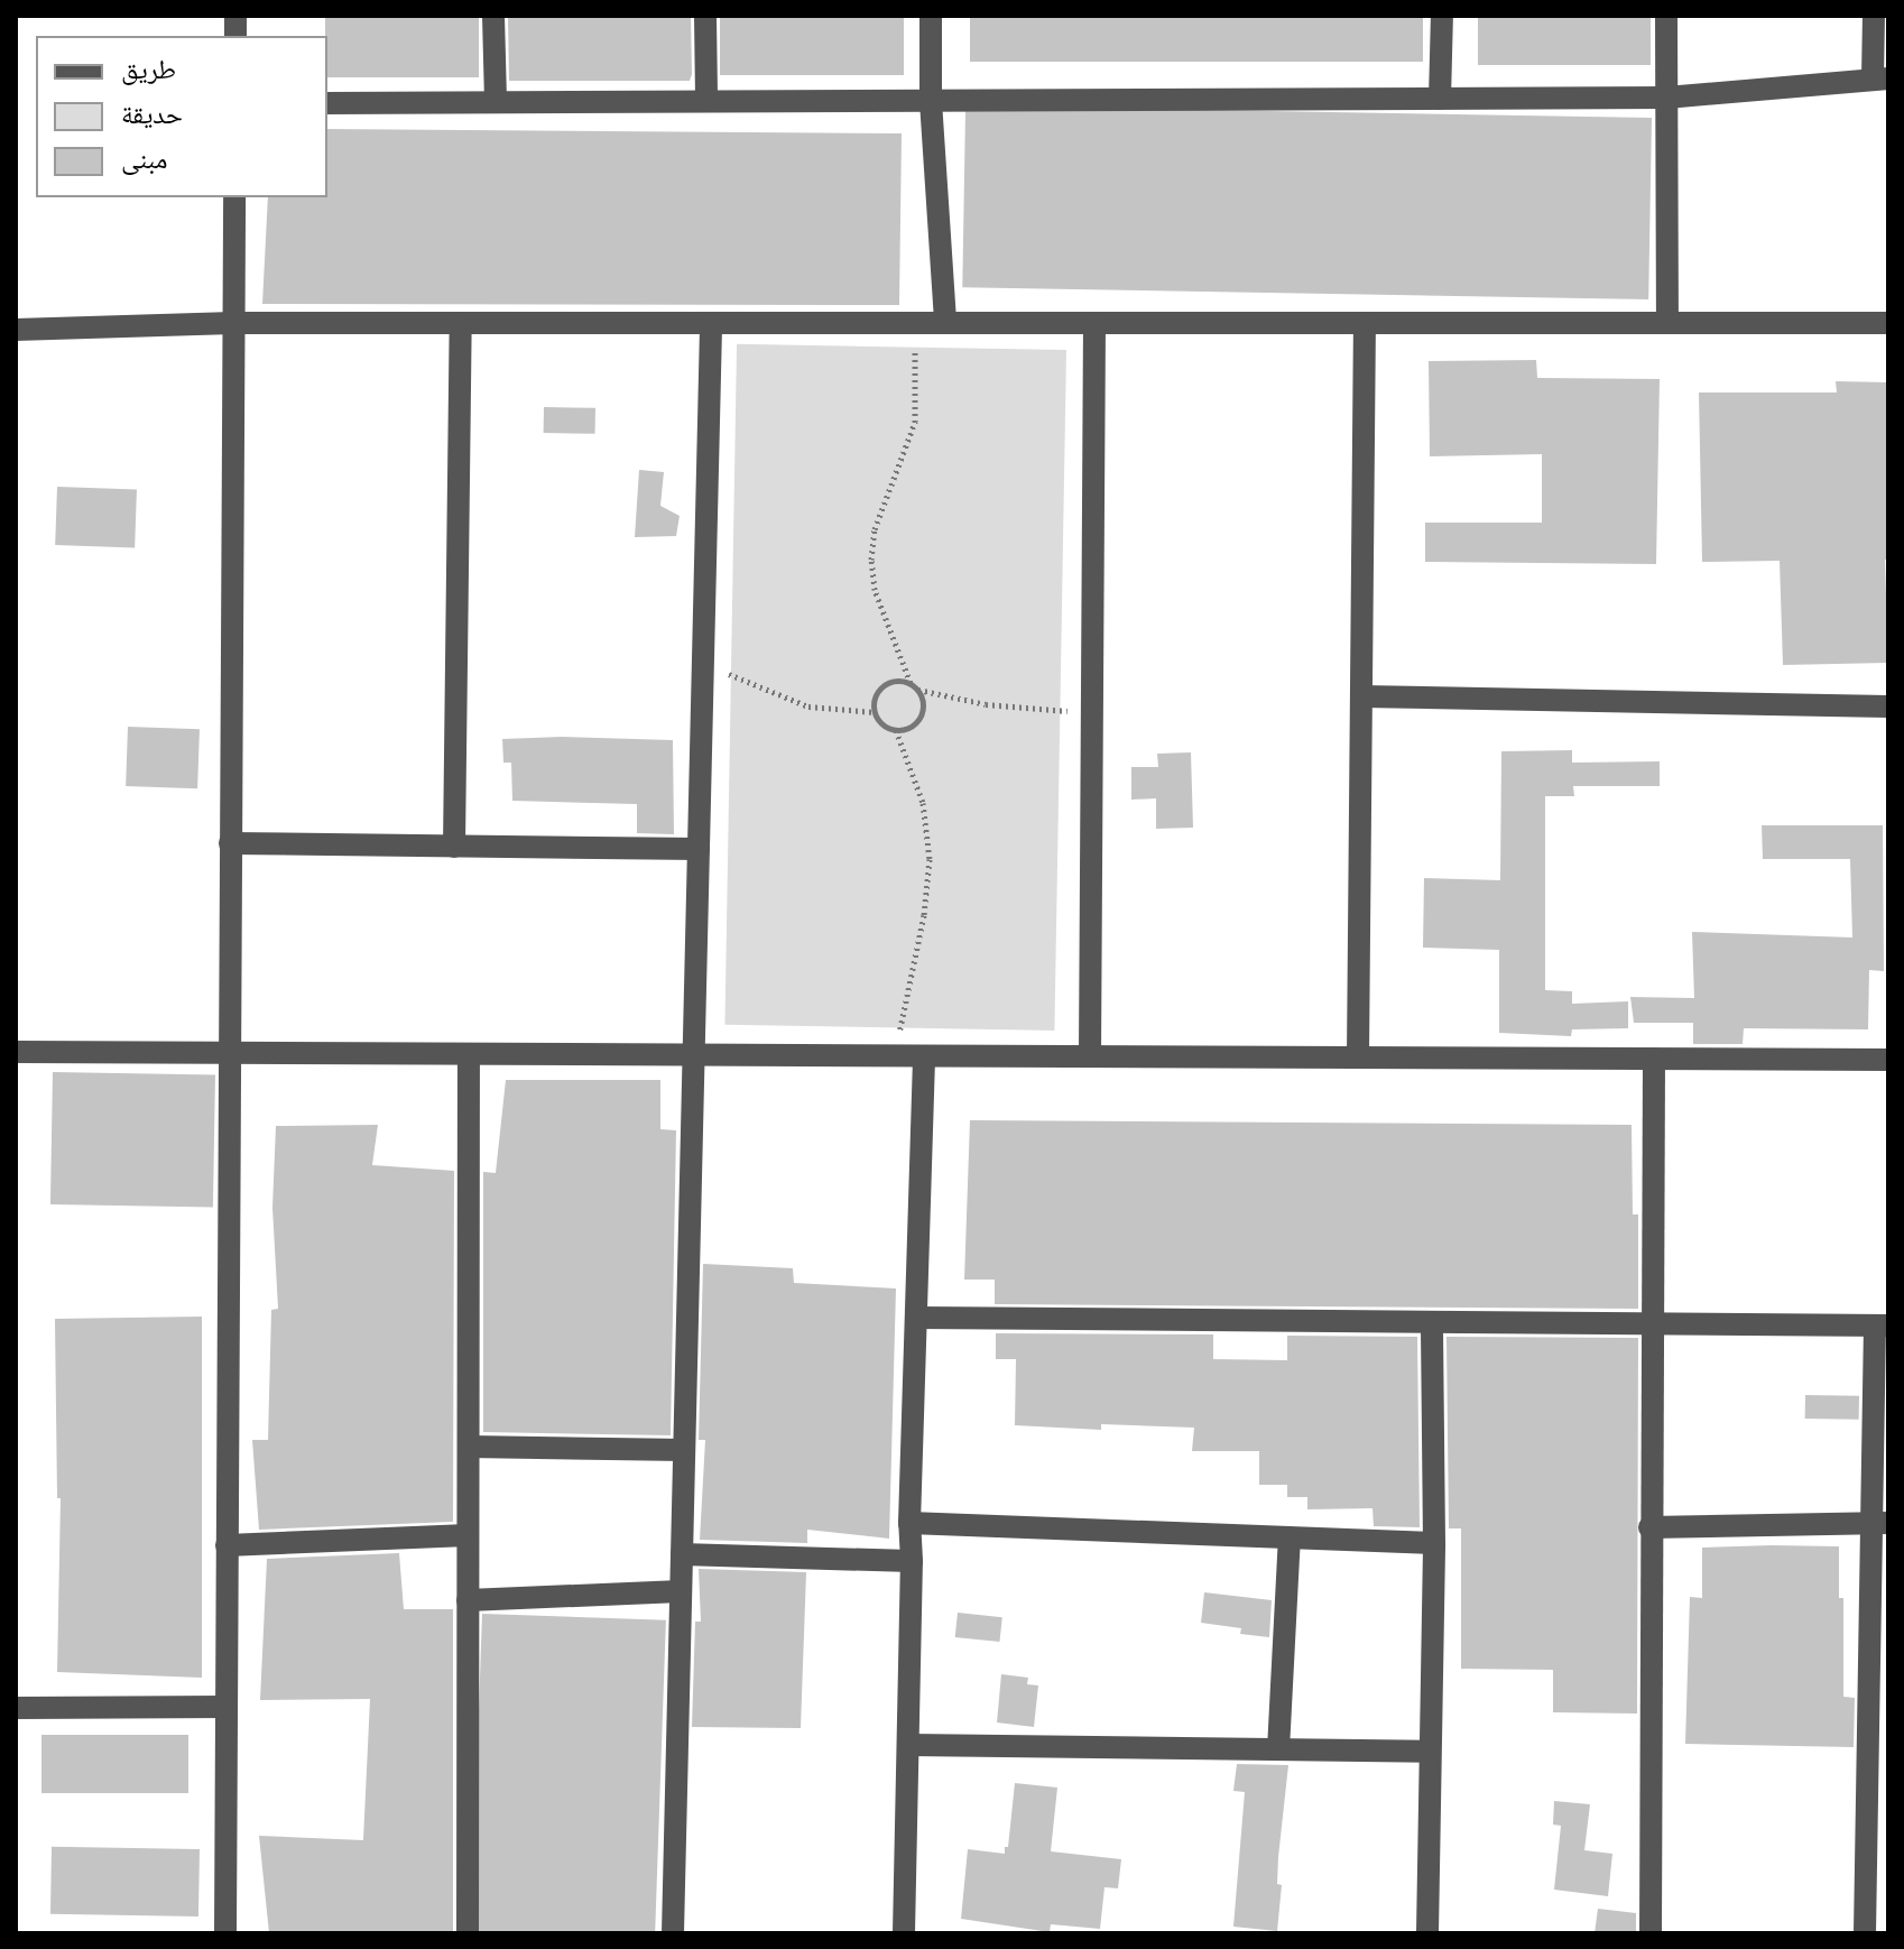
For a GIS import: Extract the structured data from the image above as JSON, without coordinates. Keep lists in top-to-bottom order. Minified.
{"legend":["طريق","حديقة","مبنى"]}
